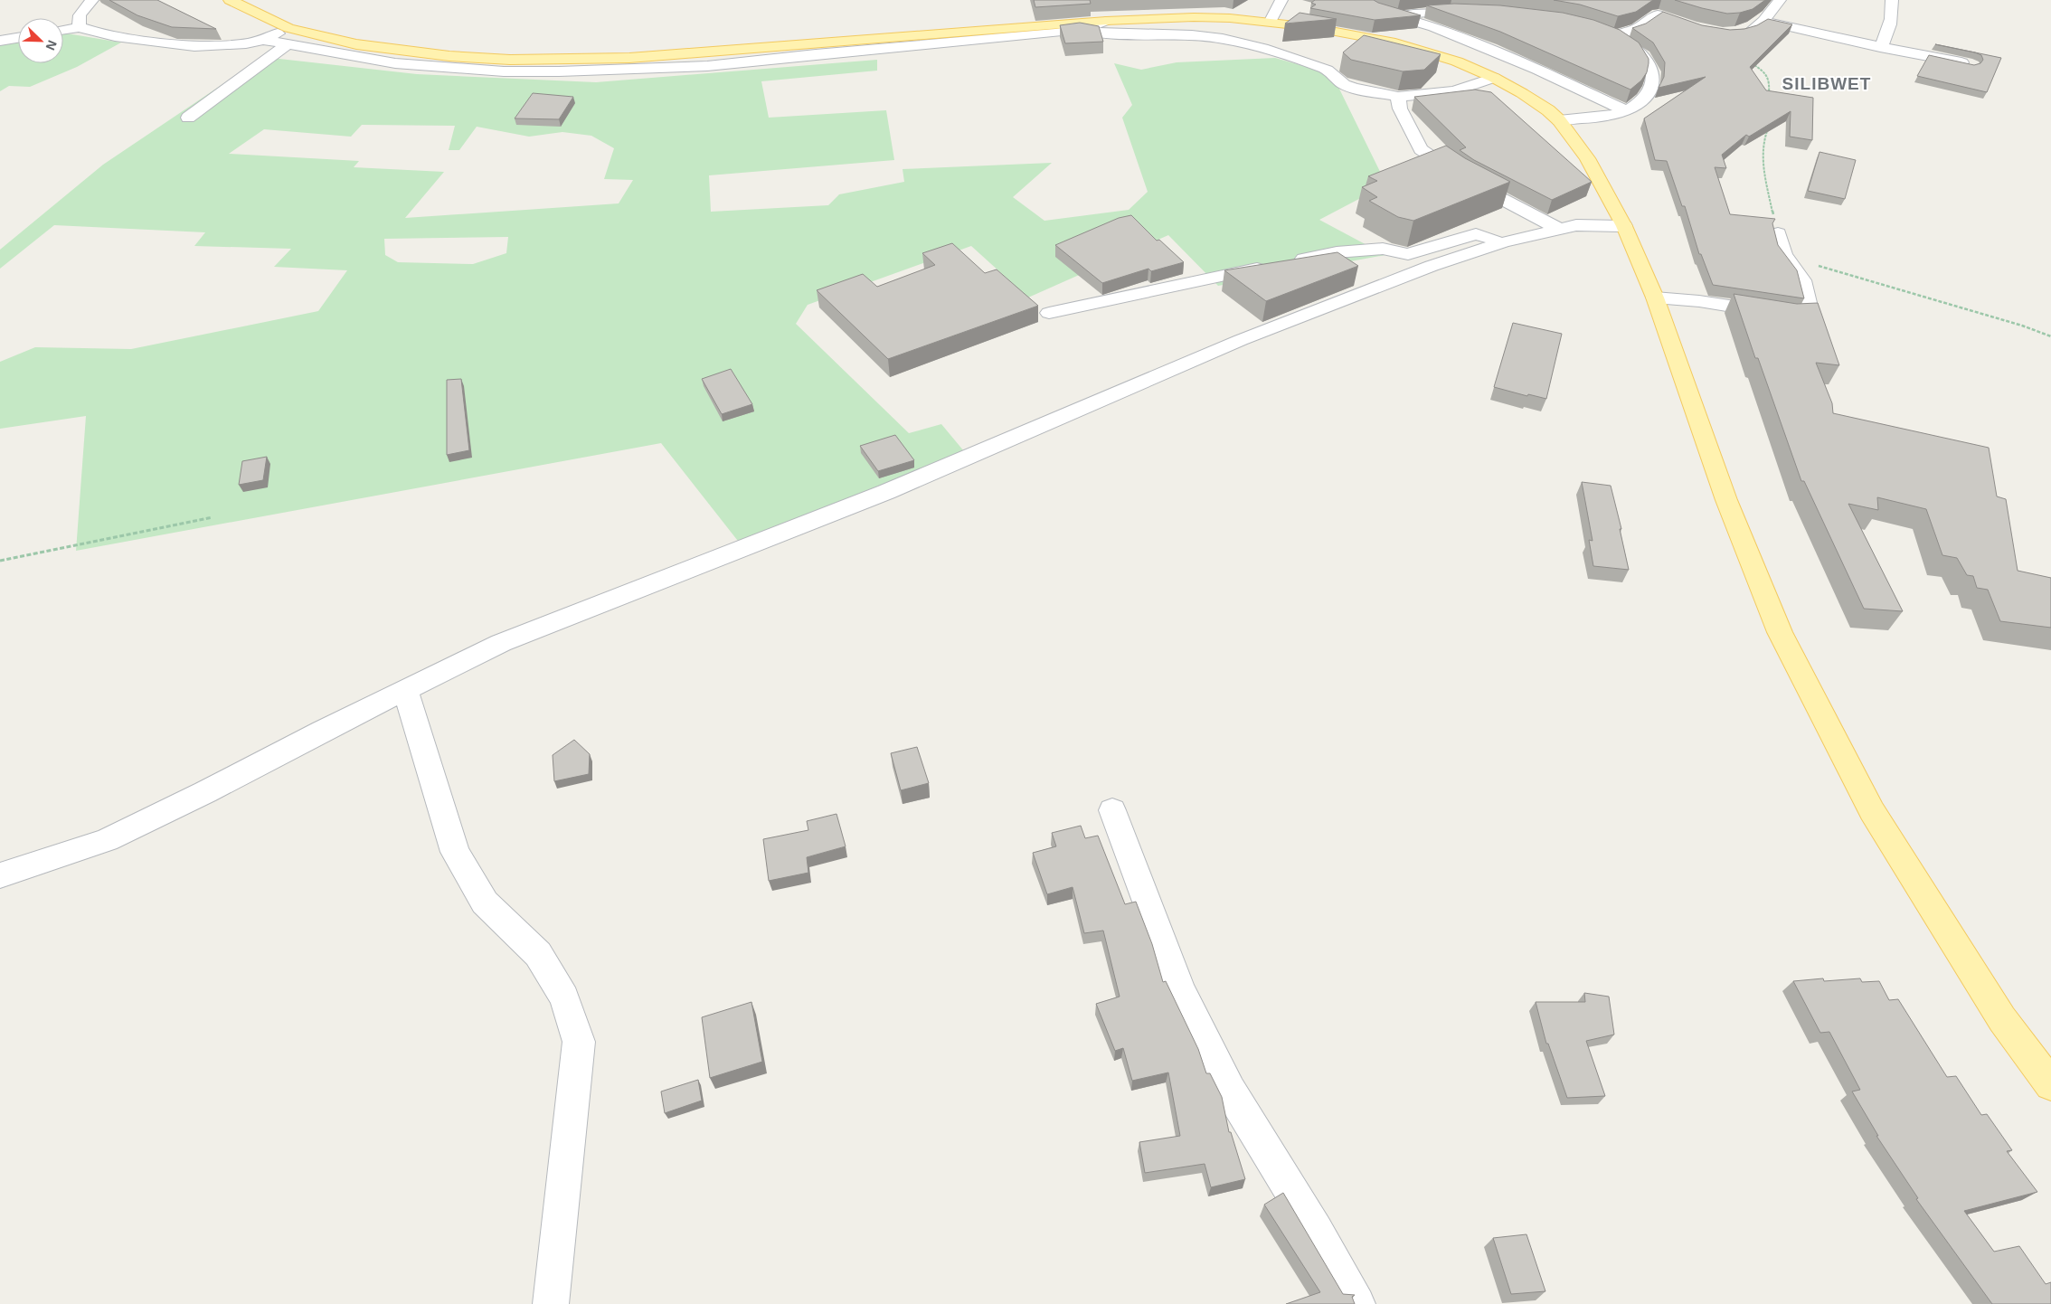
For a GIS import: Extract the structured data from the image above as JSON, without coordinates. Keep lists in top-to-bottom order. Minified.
{"districts":["SILIBWET"],"north":"bottom right"}
